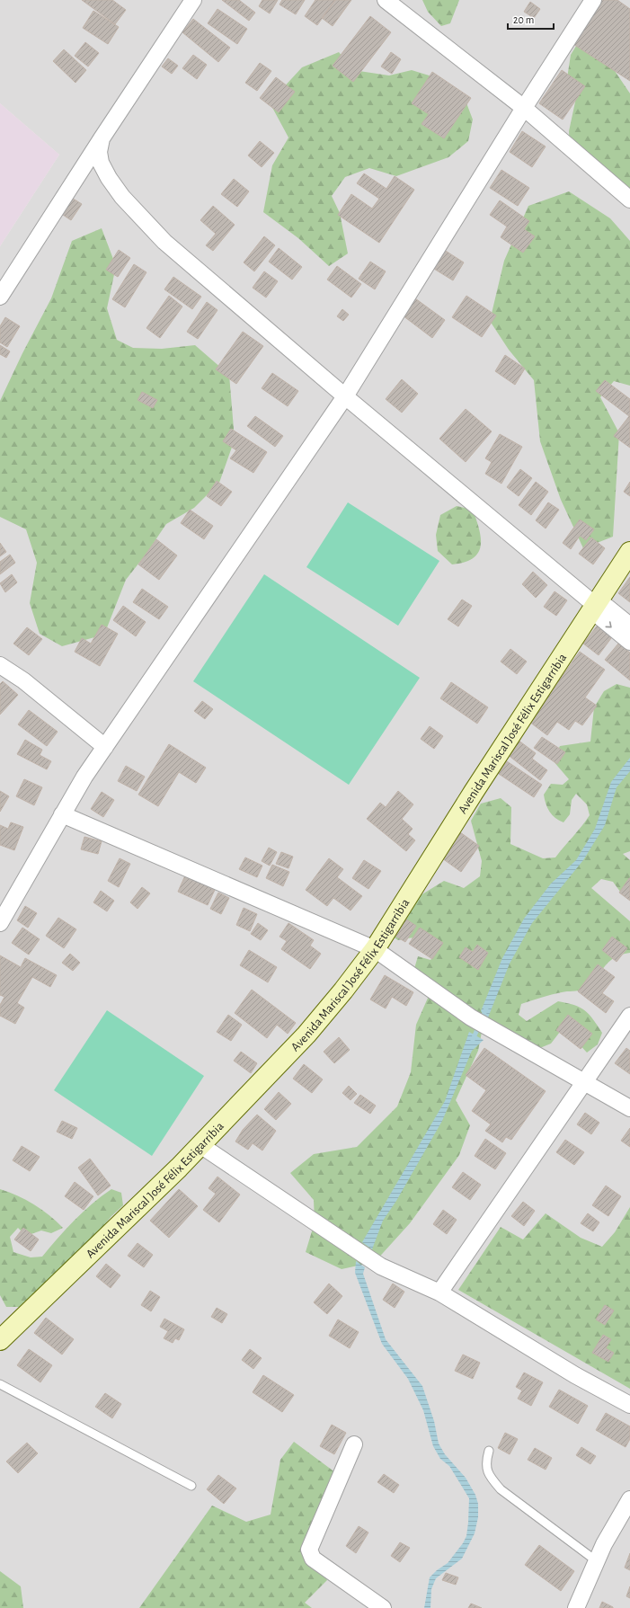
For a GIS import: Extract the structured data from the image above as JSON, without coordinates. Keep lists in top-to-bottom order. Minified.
{"streets":{"main road":["Avenida Mariscal José Félix Estigarribia"]},"scale_bar":"20 m"}
